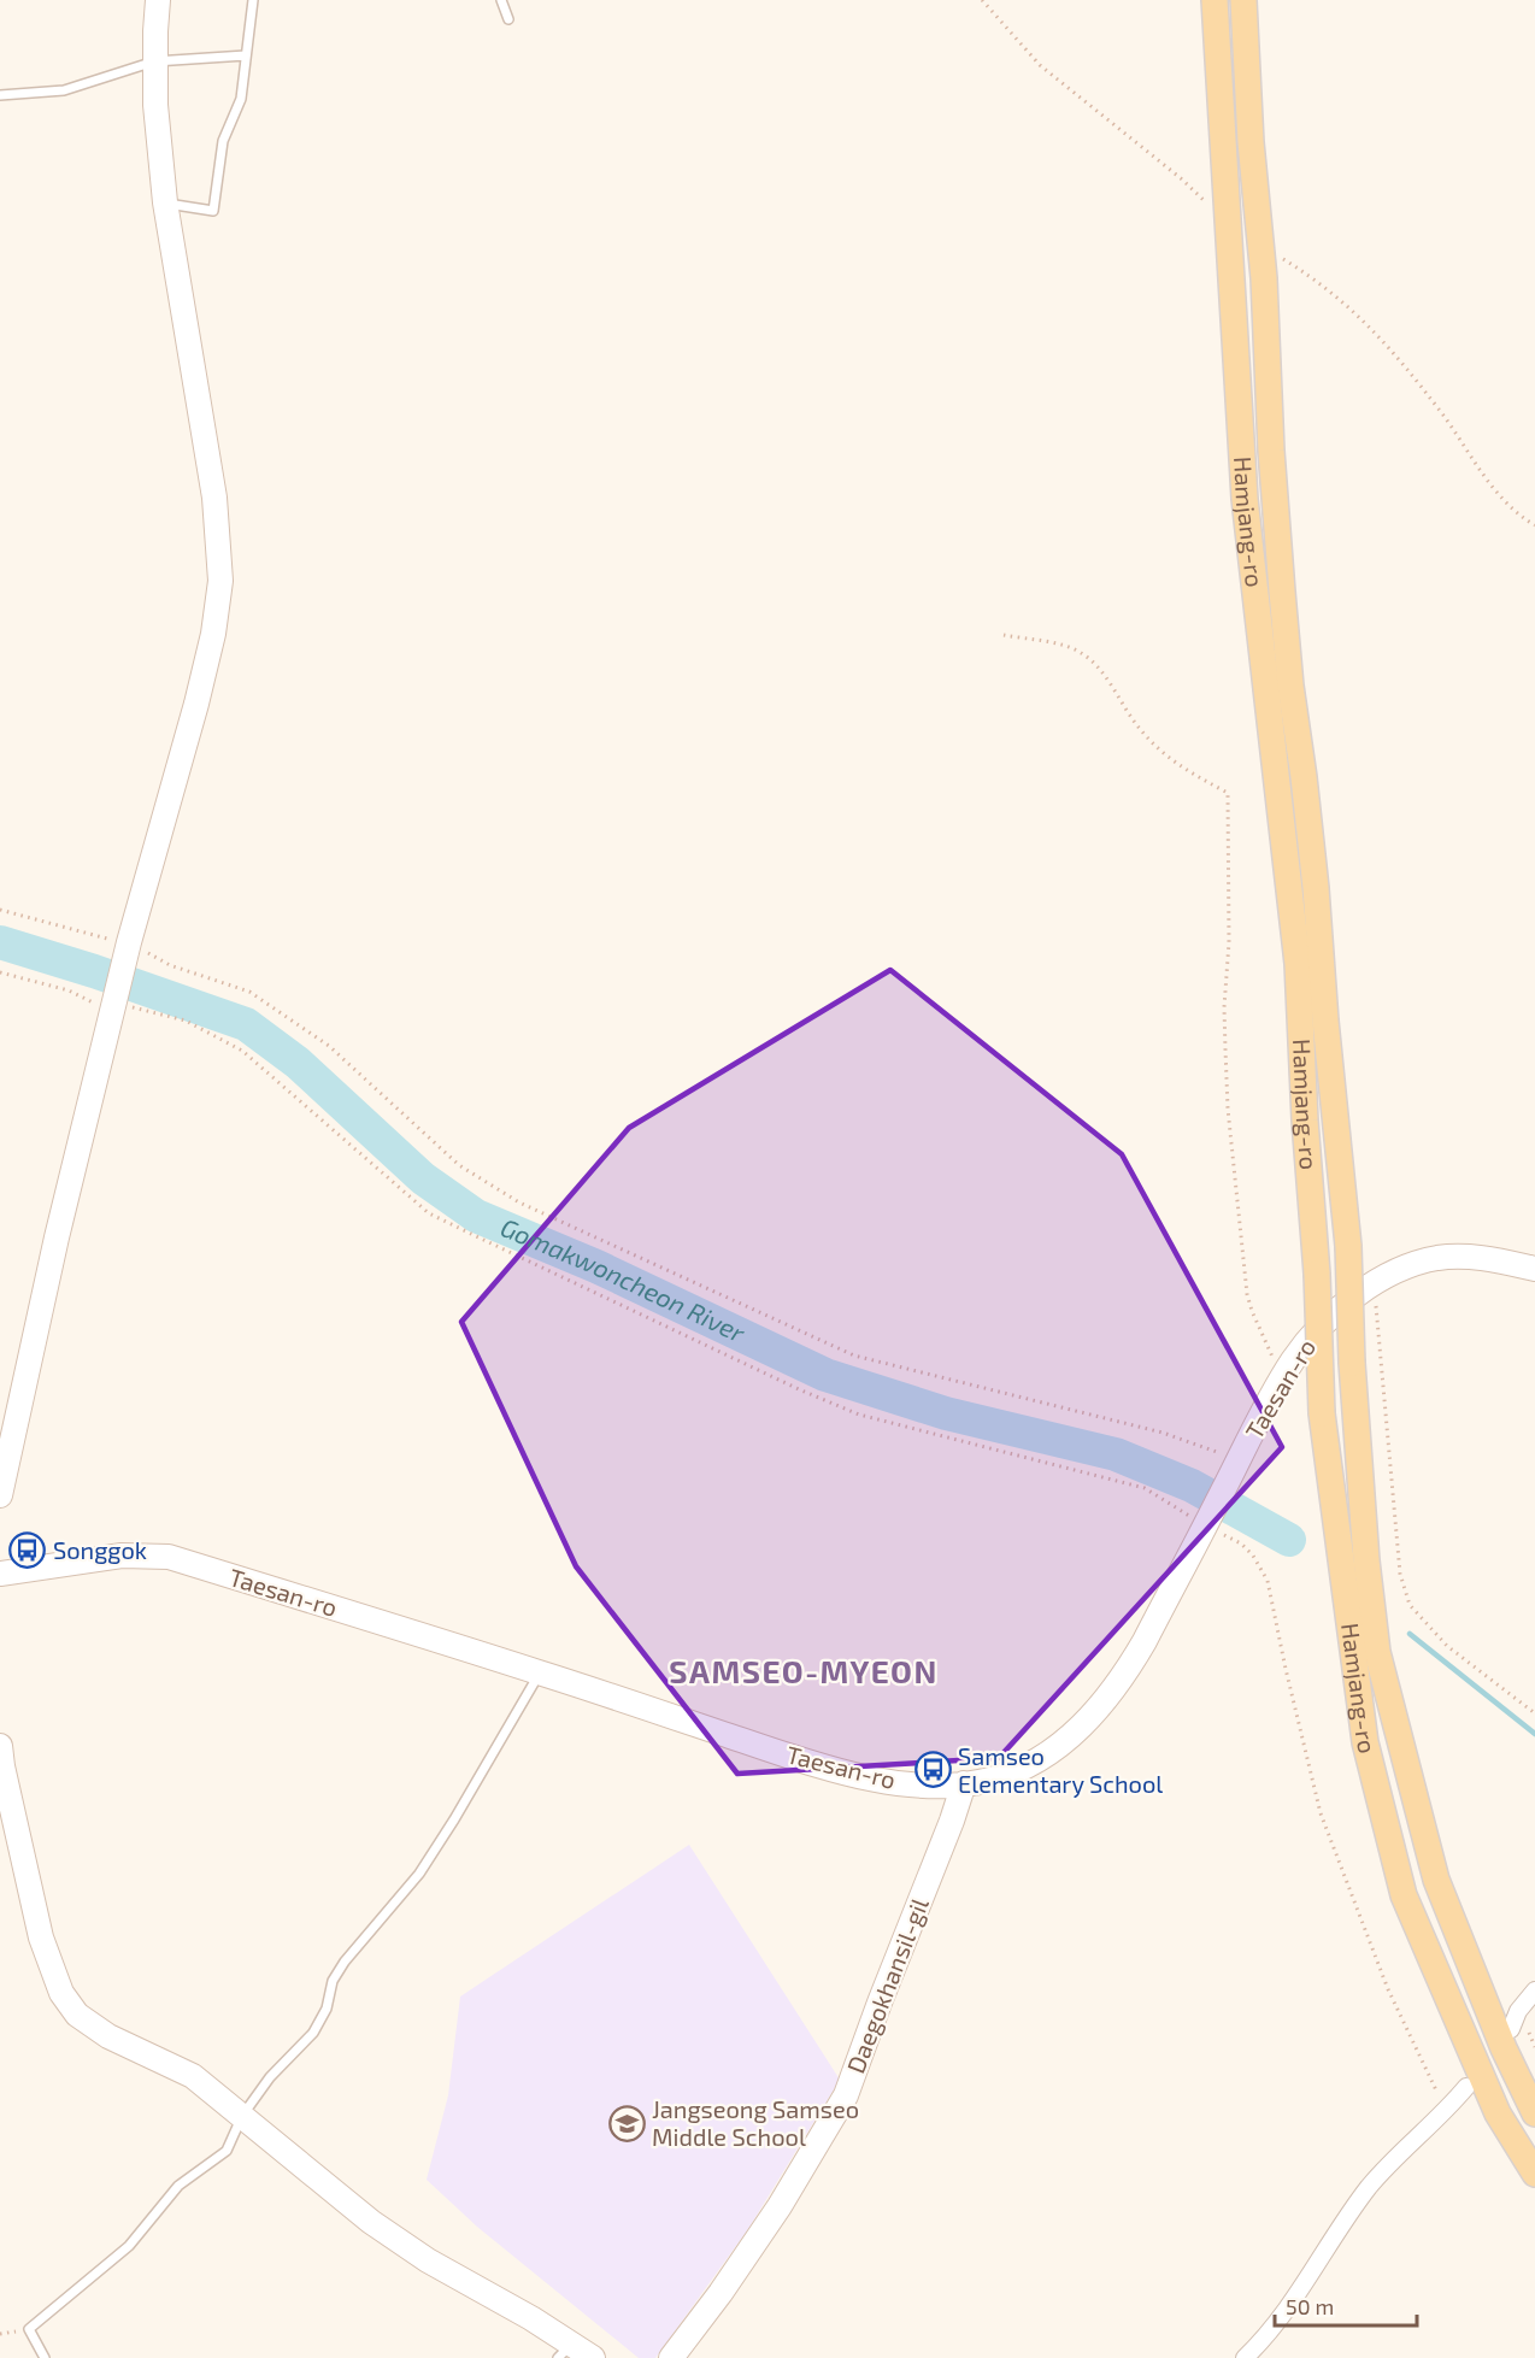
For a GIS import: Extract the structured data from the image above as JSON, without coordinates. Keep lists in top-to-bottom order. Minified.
{"streets":{"main road":["Hamjang-ro"],"street":["Taesan-ro","Daegokhansil-gil"]},"crossings":[["Taesan-ro","Daegokhansil-gil"]],"districts":["SAMSEO-MYEON"],"water":["Gomakwoncheon River"],"places":{"bus stop":["Songgok","Samseo Elementary School"],"school or university":["Jangseong Samseo Middle School"]},"scale_bar":"50 m"}
